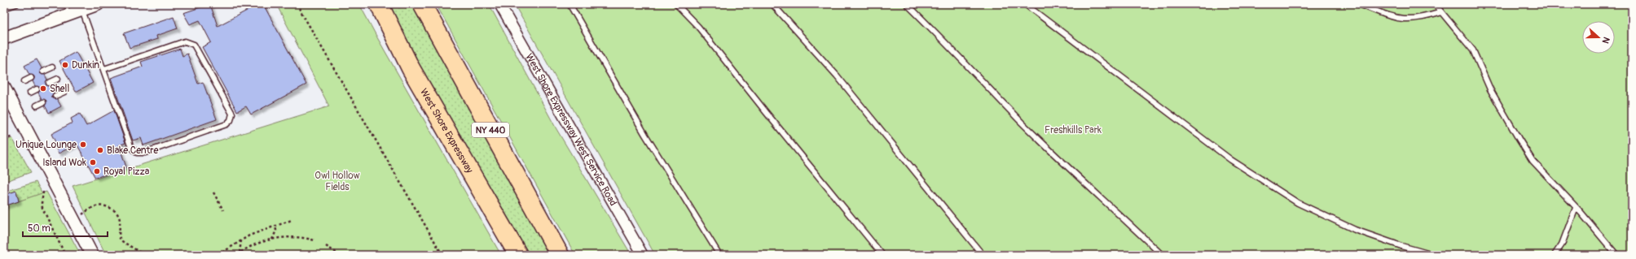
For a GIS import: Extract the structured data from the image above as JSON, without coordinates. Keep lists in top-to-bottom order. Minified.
{"streets":{"highway":["NY 440","West Shore Expressway"],"street":["West Shore Expressway West Service Road"]},"parks":["Freshkills Park","Owl Hollow Fields"],"places":["Dunkin'","Shell","Unique Lounge","Blake Centre","Island Wok","Royal Pizza"],"scale_bar":"50 m","north":"right"}
